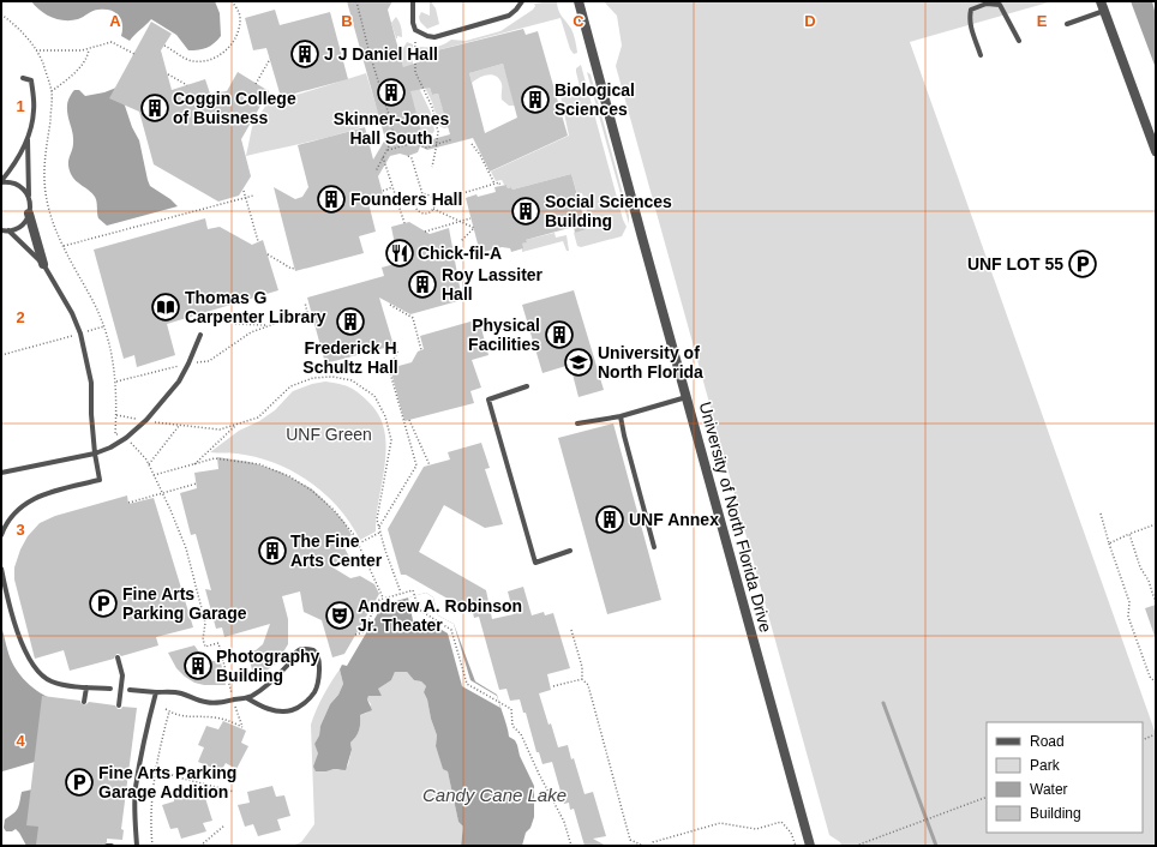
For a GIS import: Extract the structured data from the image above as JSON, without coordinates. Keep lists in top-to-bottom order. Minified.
{"streets":{"street":["University of North Florida Drive"]},"water":["Candy Cane Lake"],"parks":["UNF Green"],"places":{"building":["J J Daniel Hall","Skinner-Jones Hall South","Biological Sciences","Coggin College of Buisness","Founders Hall","Social Sciences Building","Roy Lassiter Hall","Frederick H Schultz Hall","Physical Facilities","UNF Annex","The Fine Arts Center","Photography Building"],"restaurant":["Chick-fil-A"],"parking":["UNF LOT 55","Fine Arts Parking Garage","Fine Arts Parking Garage Addition"],"library":["Thomas G Carpenter Library"],"school or university":["University of North Florida"],"theatre":["Andrew A. Robinson Jr. Theater"]},"legend":["Road","Park","Water","Building"],"grid":{"columns":["A","B","C","D","E"],"rows":["1","2","3","4"]}}
